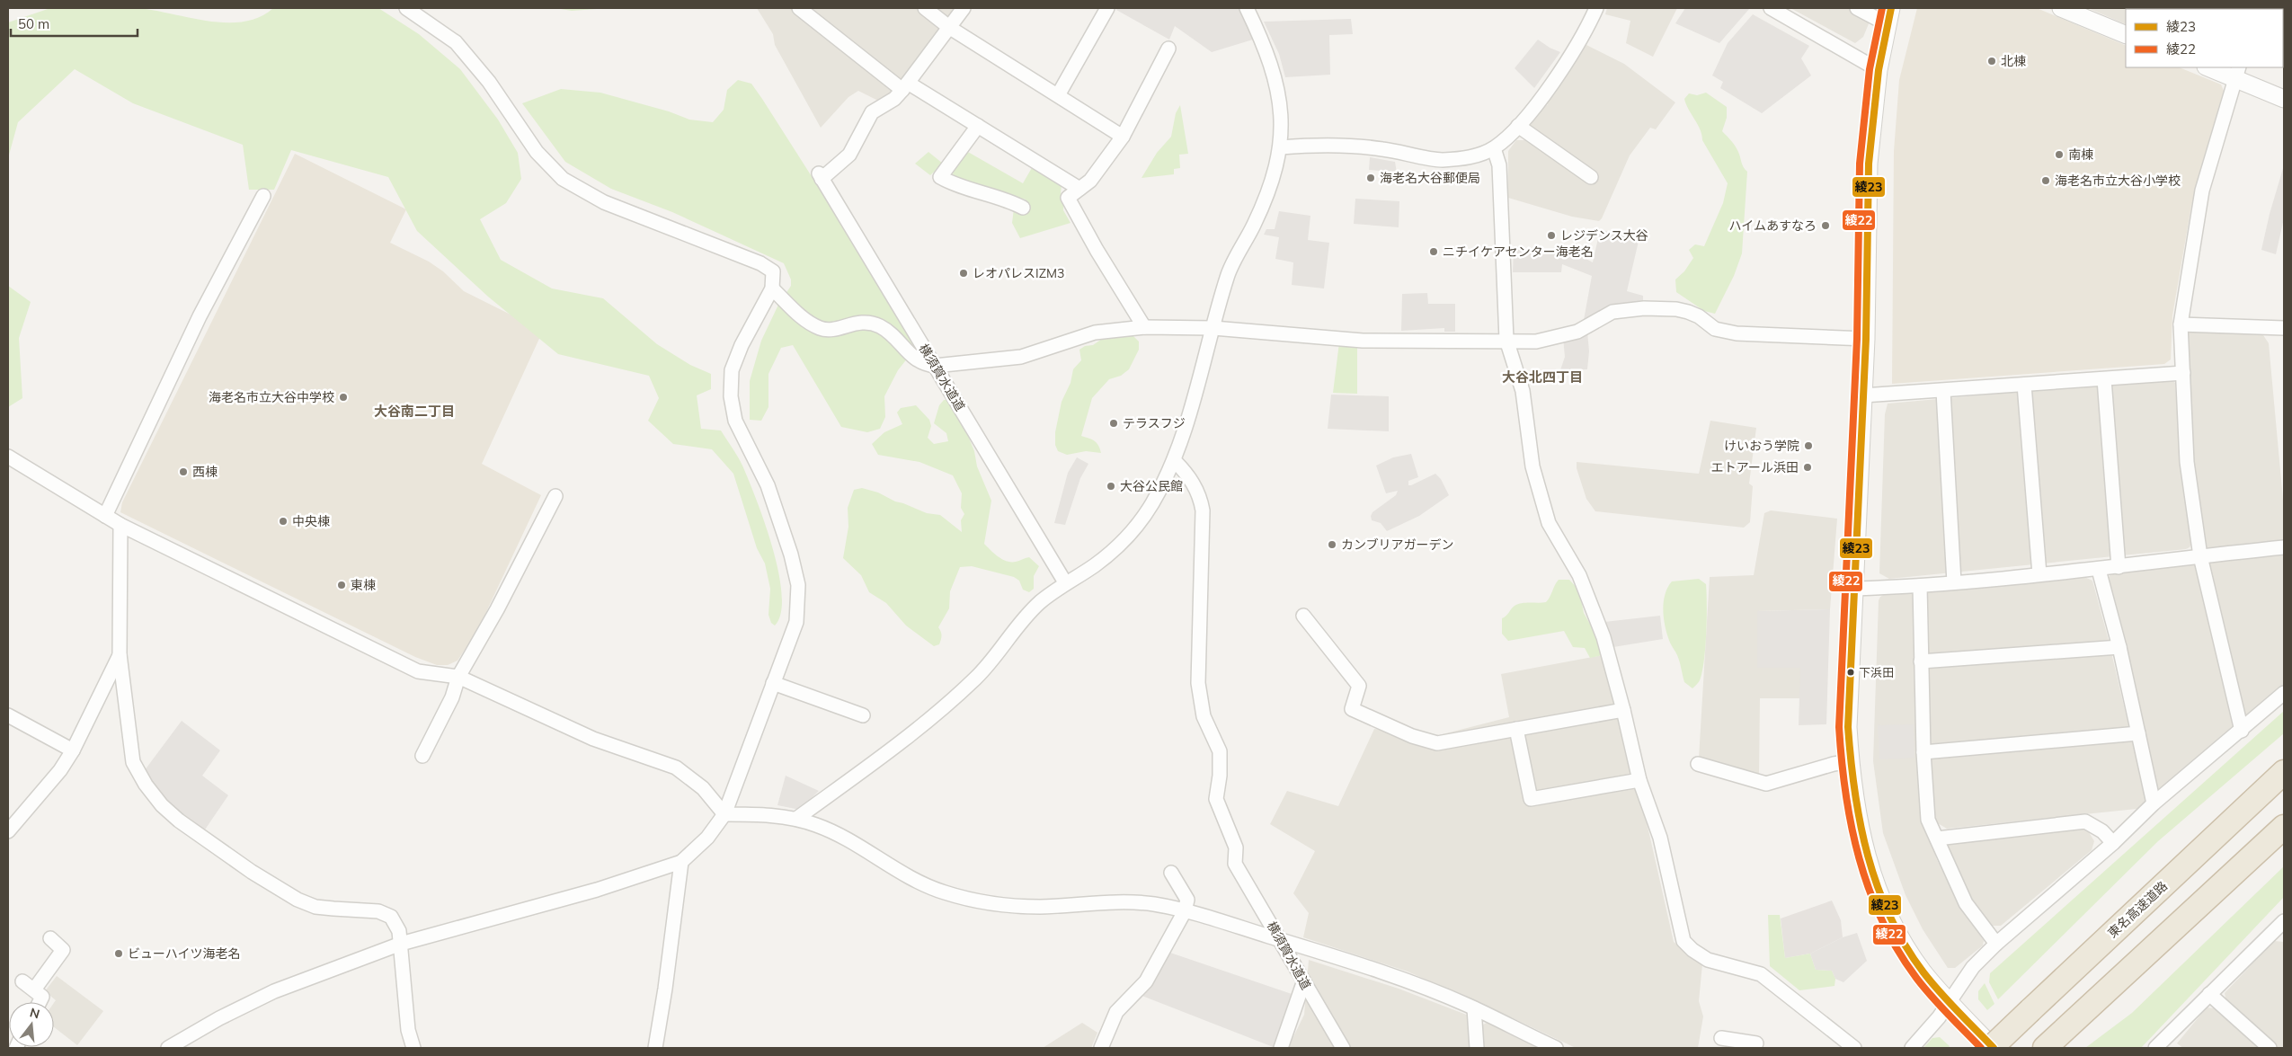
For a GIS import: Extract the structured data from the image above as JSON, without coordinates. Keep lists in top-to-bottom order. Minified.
{"streets":{"highway":["東名高速道路"],"street":["横須賀水道道"]},"districts":["大谷北四丁目","大谷南二丁目"],"places":["北棟","南棟","海老名大谷郵便局","海老名市立大谷小学校","ハイムあすなろ","レジデンス大谷","ニチイケアセンター海老名","レオパレスIZM3","海老名市立大谷中学校","テラスフジ","けいおう学院","エトアール浜田","西棟","大谷公民館","中央棟","カンブリアガーデン","東棟","下浜田","ビューハイツ海老名"],"lines":["transit line 綾23","transit line 綾22"],"legend":["綾23","綾22"],"scale_bar":"50 m","north":"top"}
